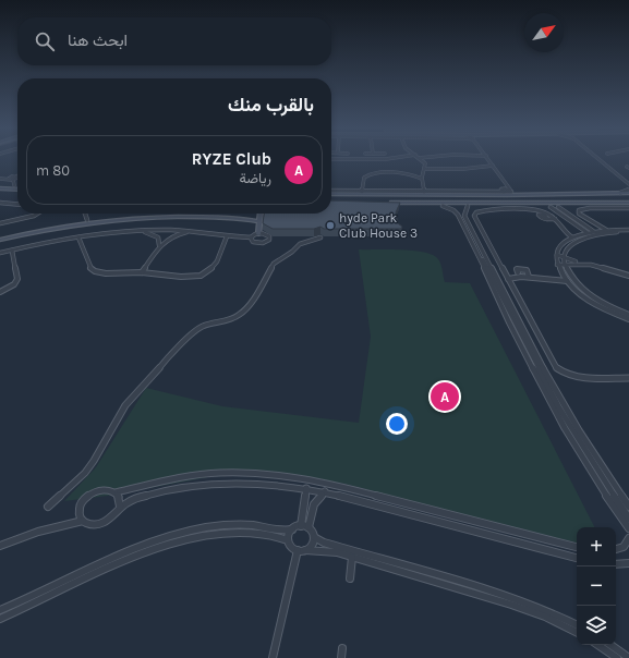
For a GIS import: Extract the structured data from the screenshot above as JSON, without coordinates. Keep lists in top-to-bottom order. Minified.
{"places":["hyde Park Club House 3"],"north":"top right","page":{"search":"ابحث هنا","heading":"بالقرب منك","list":[{"mark":"A","name":"RYZE Club","note":"رياضة","value":"80 m"}],"pins":"A","map_buttons":["+","−"]}}
